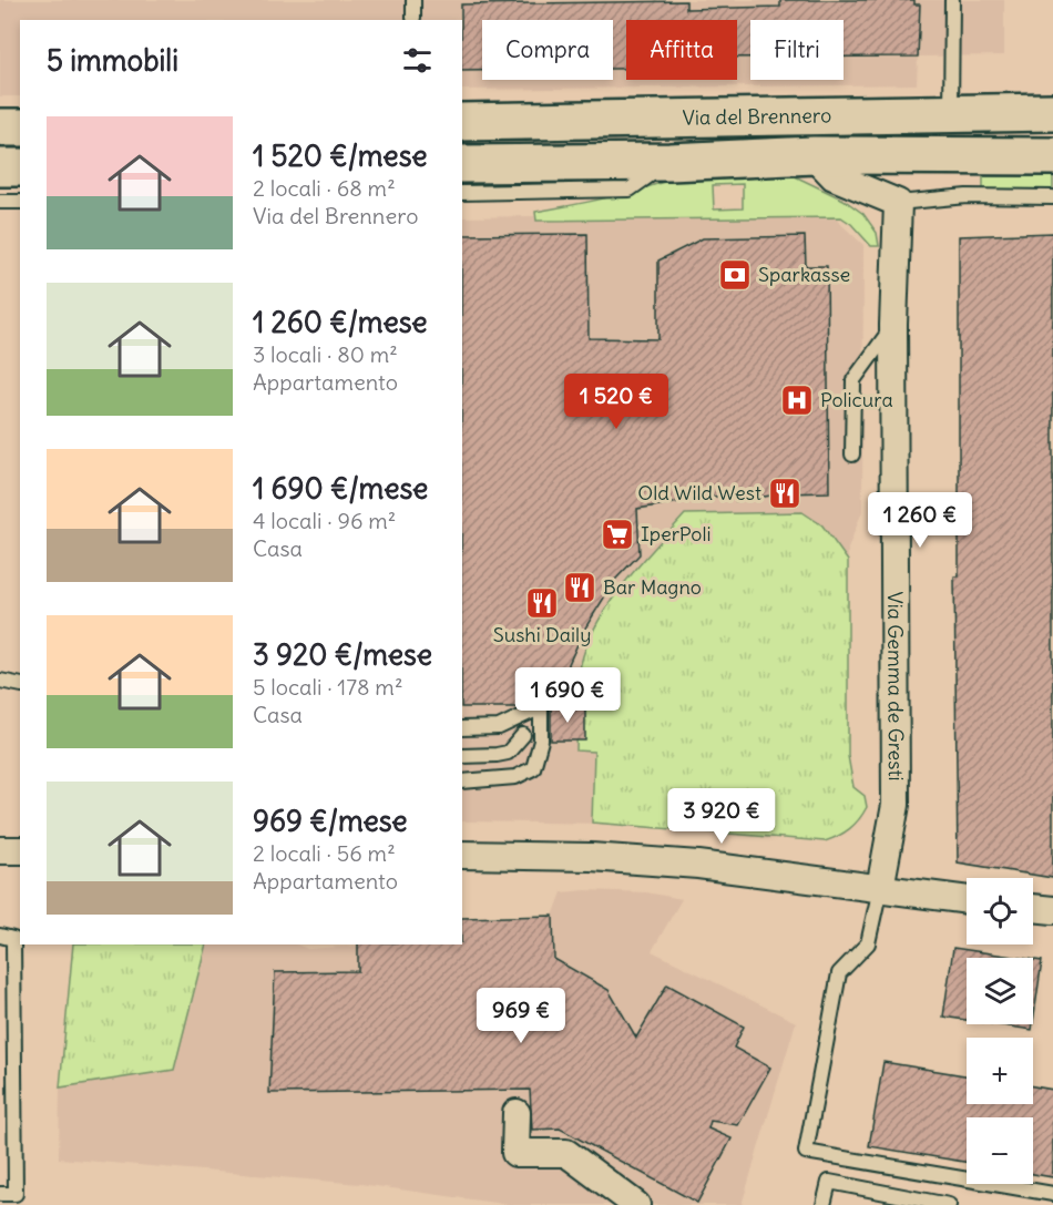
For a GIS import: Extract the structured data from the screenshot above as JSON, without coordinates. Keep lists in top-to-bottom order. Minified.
{"streets":{"main road":["Via del Brennero"],"street":["Via Gemma de Gresti"]},"places":{"bank":["Sparkasse"],"hospital":["Policura"],"restaurant":["Old Wild West","Bar Magno","Sushi Daily"],"supermarket":["IperPoli"]},"page":{"chip":["Compra","Affitta","Filtri"],"heading":"5 immobili","list":[{"name":"1 520 €/mese","note":"2 locali · 68 m² · Via del Brennero"},{"name":"1 260 €/mese","note":"3 locali · 80 m² · Appartamento"},{"name":"1 690 €/mese","note":"4 locali · 96 m² · Casa"},{"name":"3 920 €/mese","note":"5 locali · 178 m² · Casa"},{"name":"969 €/mese","note":"2 locali · 56 m² · Appartamento"}],"price":["1 520 €","1 260 €","1 690 €","3 920 €","969 €"],"map_buttons":["+","−"]}}
